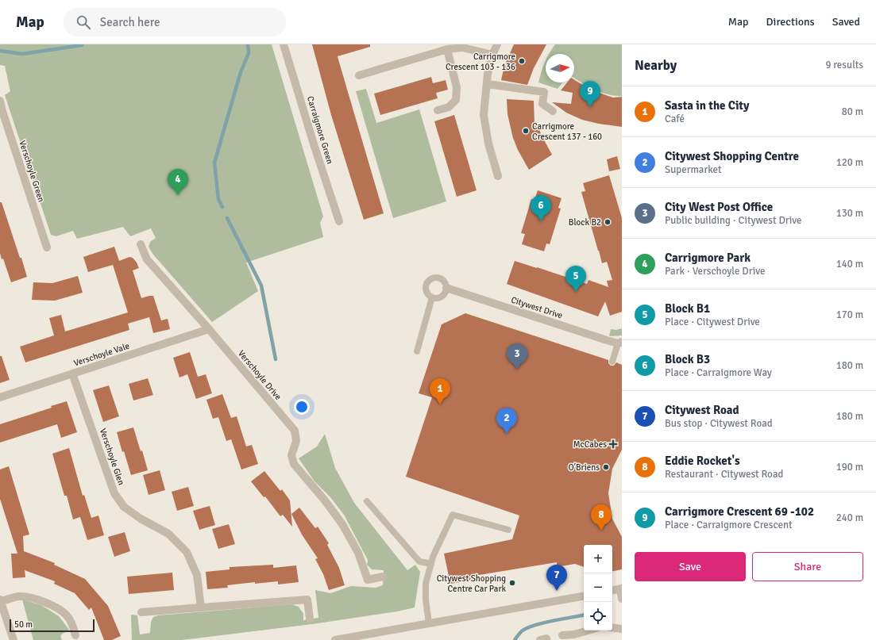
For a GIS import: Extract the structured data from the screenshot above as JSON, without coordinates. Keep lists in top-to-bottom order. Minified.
{"streets":{"street":["Carraigmore Green","Verschoyle Green","Citywest Drive","Verschoyle Vale","Verschoyle Drive","Verschoyle Glen"]},"crossings":[["Verschoyle Vale","Verschoyle Drive"],["Verschoyle Vale","Verschoyle Glen"]],"places":{"other":["Carrigmore Crescent 103 - 136","Carrigmore Crescent 137 - 160","Block B2","O'Briens","Citywest Shopping Centre Car Park"],"health":["McCabes"]},"scale_bar":"50 m","north":"right","page":{"header":"Map","search":"Search here","nav":["Map","Directions","Saved"],"heading":["Nearby","9 results"],"pins":["9","4","6","5","3","1","2","8","7"],"list":[{"mark":"1","name":"Sasta in the City","note":"Café","value":"80 m"},{"mark":"2","name":"Citywest Shopping Centre","note":"Supermarket","value":"120 m"},{"mark":"3","name":"City West Post Office","note":"Public building · Citywest Drive","value":"130 m"},{"mark":"4","name":"Carrigmore Park","note":"Park · Verschoyle Drive","value":"140 m"},{"mark":"5","name":"Block B1","note":"Place · Citywest Drive","value":"170 m"},{"mark":"6","name":"Block B3","note":"Place · Carraigmore Way","value":"180 m"},{"mark":"7","name":"Citywest Road","note":"Bus stop · Citywest Road","value":"180 m"},{"mark":"8","name":"Eddie Rocket's","note":"Restaurant · Citywest Road","value":"190 m"},{"mark":"9","name":"Carrigmore Crescent 69 -102","note":"Place · Carraigmore Crescent","value":"240 m"}],"buttons":["Save","Share"],"map_buttons":["+","−"],"scale":"50 m"}}
